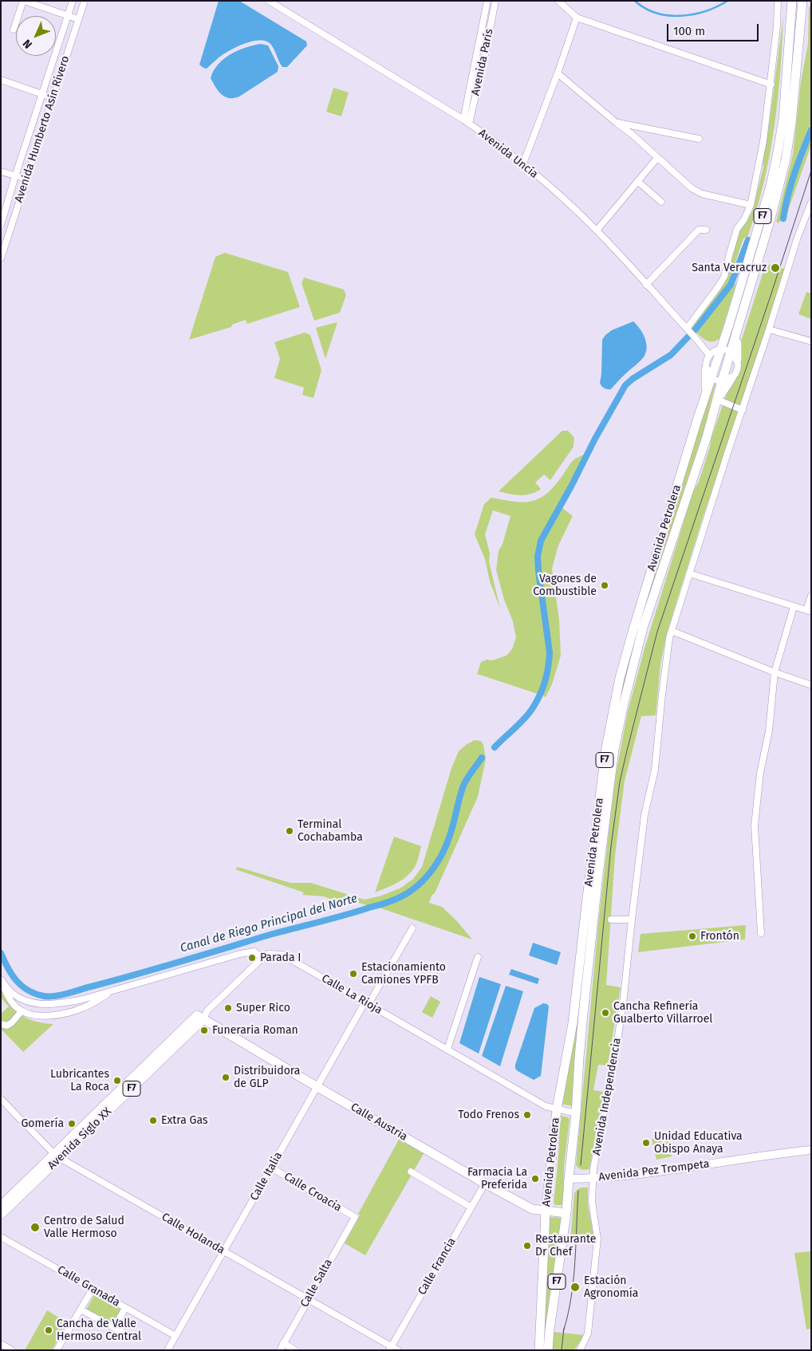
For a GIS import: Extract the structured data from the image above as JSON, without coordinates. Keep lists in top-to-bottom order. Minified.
{"streets":{"highway":["F7","Avenida Petrolera","Calle Austria","Avenida Siglo XX"],"main road":["Avenida Pez Trompeta"],"street":["Avenida París","Avenida Humberto Asín Rivero","Avenida Uncía","Calle La Rioja","Avenida Independencia","Calle Italia","Calle Croacia","Calle Holanda","Calle Francia","Calle Salta","Calle Granada"]},"crossings":[["Avenida París","Avenida Uncía"],["Avenida Uncía","F7"],["Avenida Uncía","Avenida Petrolera"],["F7","Avenida Petrolera"],["Avenida Petrolera","Calle La Rioja"],["Avenida Petrolera","Calle Austria"],["Avenida Petrolera","Avenida Pez Trompeta"],["Calle La Rioja","Avenida Siglo XX"],["Calle La Rioja","Calle Italia"],["Avenida Independencia","Avenida Pez Trompeta"],["Calle Austria","Avenida Siglo XX"],["Calle Austria","Calle Italia"],["Calle Austria","Calle Francia"],["Avenida Siglo XX","Calle Holanda"],["Calle Italia","Calle Croacia"],["Calle Italia","Calle Holanda"],["Calle Italia","Calle Granada"],["Calle Croacia","Calle Salta"],["Calle Holanda","Calle Francia"],["Calle Holanda","Calle Salta"]],"water":["Canal de Riego Principal del Norte"],"places":["Santa Veracruz","Vagones de Combustible","Terminal Cochabamba","Frontón","Parada I","Estacionamiento Camiones YPFB","Super Rico","Cancha Refinería Gualberto Villarroel","Funeraria Roman","Distribuidora de GLP","Lubricantes La Roca","Todo Frenos","Extra Gas","Gomería","Unidad Educativa Obispo Anaya","Farmacia La Preferida","Centro de Salud Valle Hermoso","Restaurante Dr Chef","Estación Agronomía","Cancha de Valle Hermoso Central"],"scale_bar":"100 m","north":"bottom left"}
